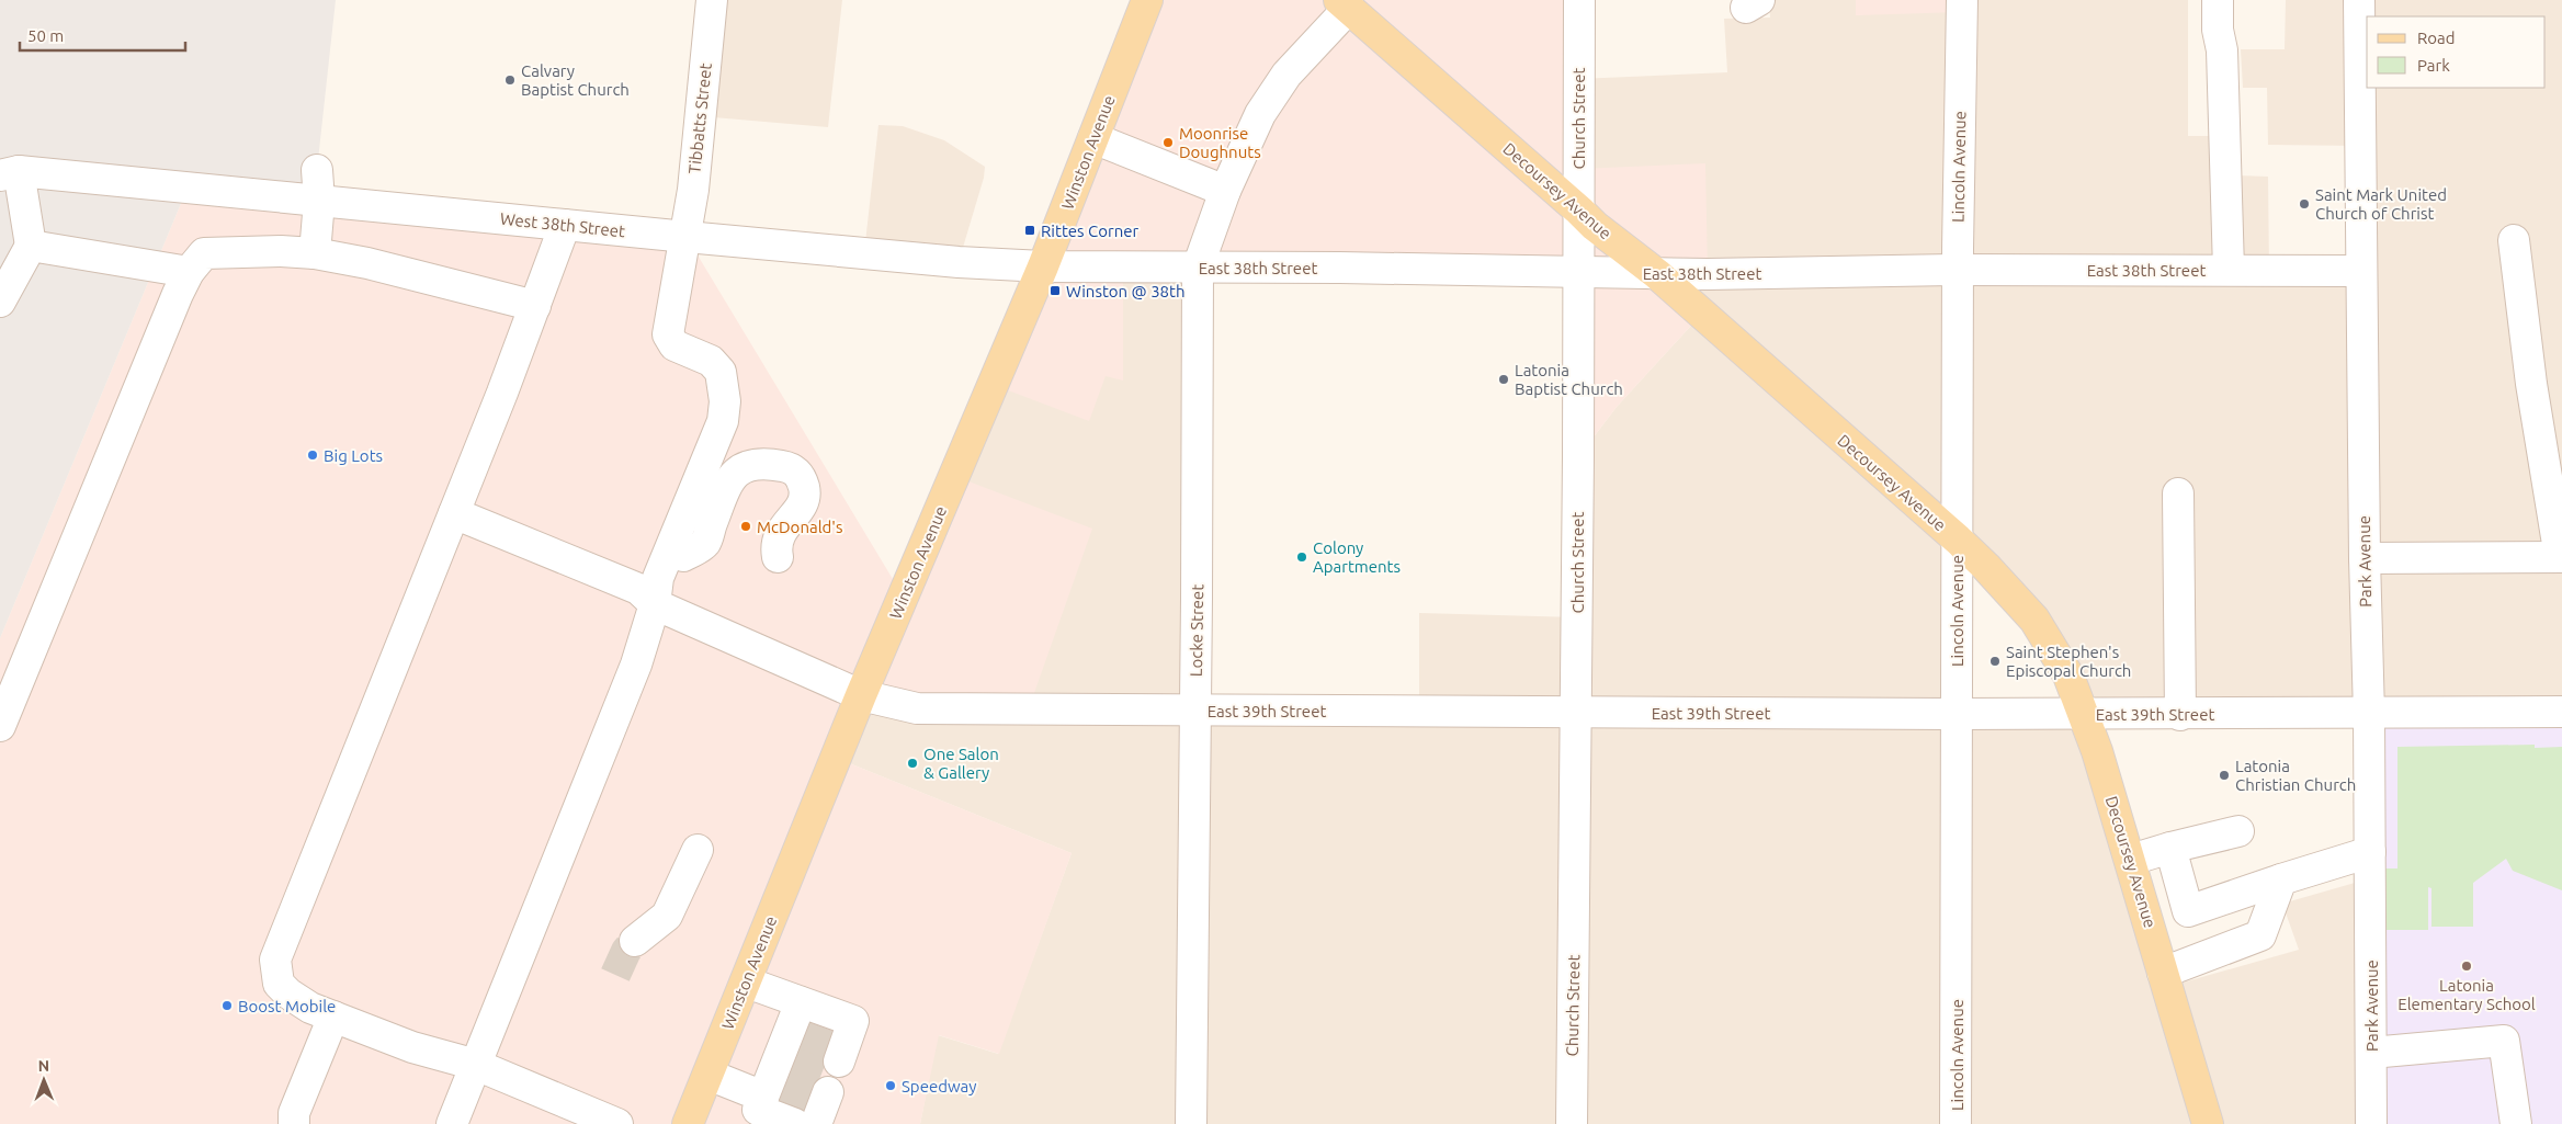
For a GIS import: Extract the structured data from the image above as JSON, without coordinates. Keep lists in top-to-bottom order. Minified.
{"streets":{"main road":["Winston Avenue","Decoursey Avenue"],"street":["Tibbatts Street","Church Street","Lincoln Avenue","West 38th Street","East 38th Street","Park Avenue","Locke Street","East 39th Street"]},"crossings":[["Tibbatts Street","West 38th Street"],["Tibbatts Street","East 39th Street"],["Church Street","Decoursey Avenue"],["Church Street","East 38th Street"],["Church Street","East 39th Street"],["Winston Avenue","West 38th Street"],["Winston Avenue","East 38th Street"],["Winston Avenue","East 39th Street"],["Lincoln Avenue","Decoursey Avenue"],["Lincoln Avenue","East 38th Street"],["Lincoln Avenue","East 39th Street"],["Decoursey Avenue","East 38th Street"],["Decoursey Avenue","Locke Street"],["Decoursey Avenue","East 39th Street"],["West 38th Street","East 38th Street"],["East 38th Street","Park Avenue"],["East 38th Street","Locke Street"],["Park Avenue","East 39th Street"],["Locke Street","East 39th Street"]],"places":{"other":["Calvary Baptist Church","Moonrise Doughnuts","Saint Mark United Church of Christ","Latonia Baptist Church","Big Lots","McDonald's","Colony Apartments","Saint Stephen's Episcopal Church","One Salon & Gallery","Latonia Christian Church","Latonia Elementary School","Boost Mobile","Speedway"],"transit":["Rittes Corner","Winston @ 38th"]},"legend":["Road","Park"],"scale_bar":"50 m","north":"top"}
